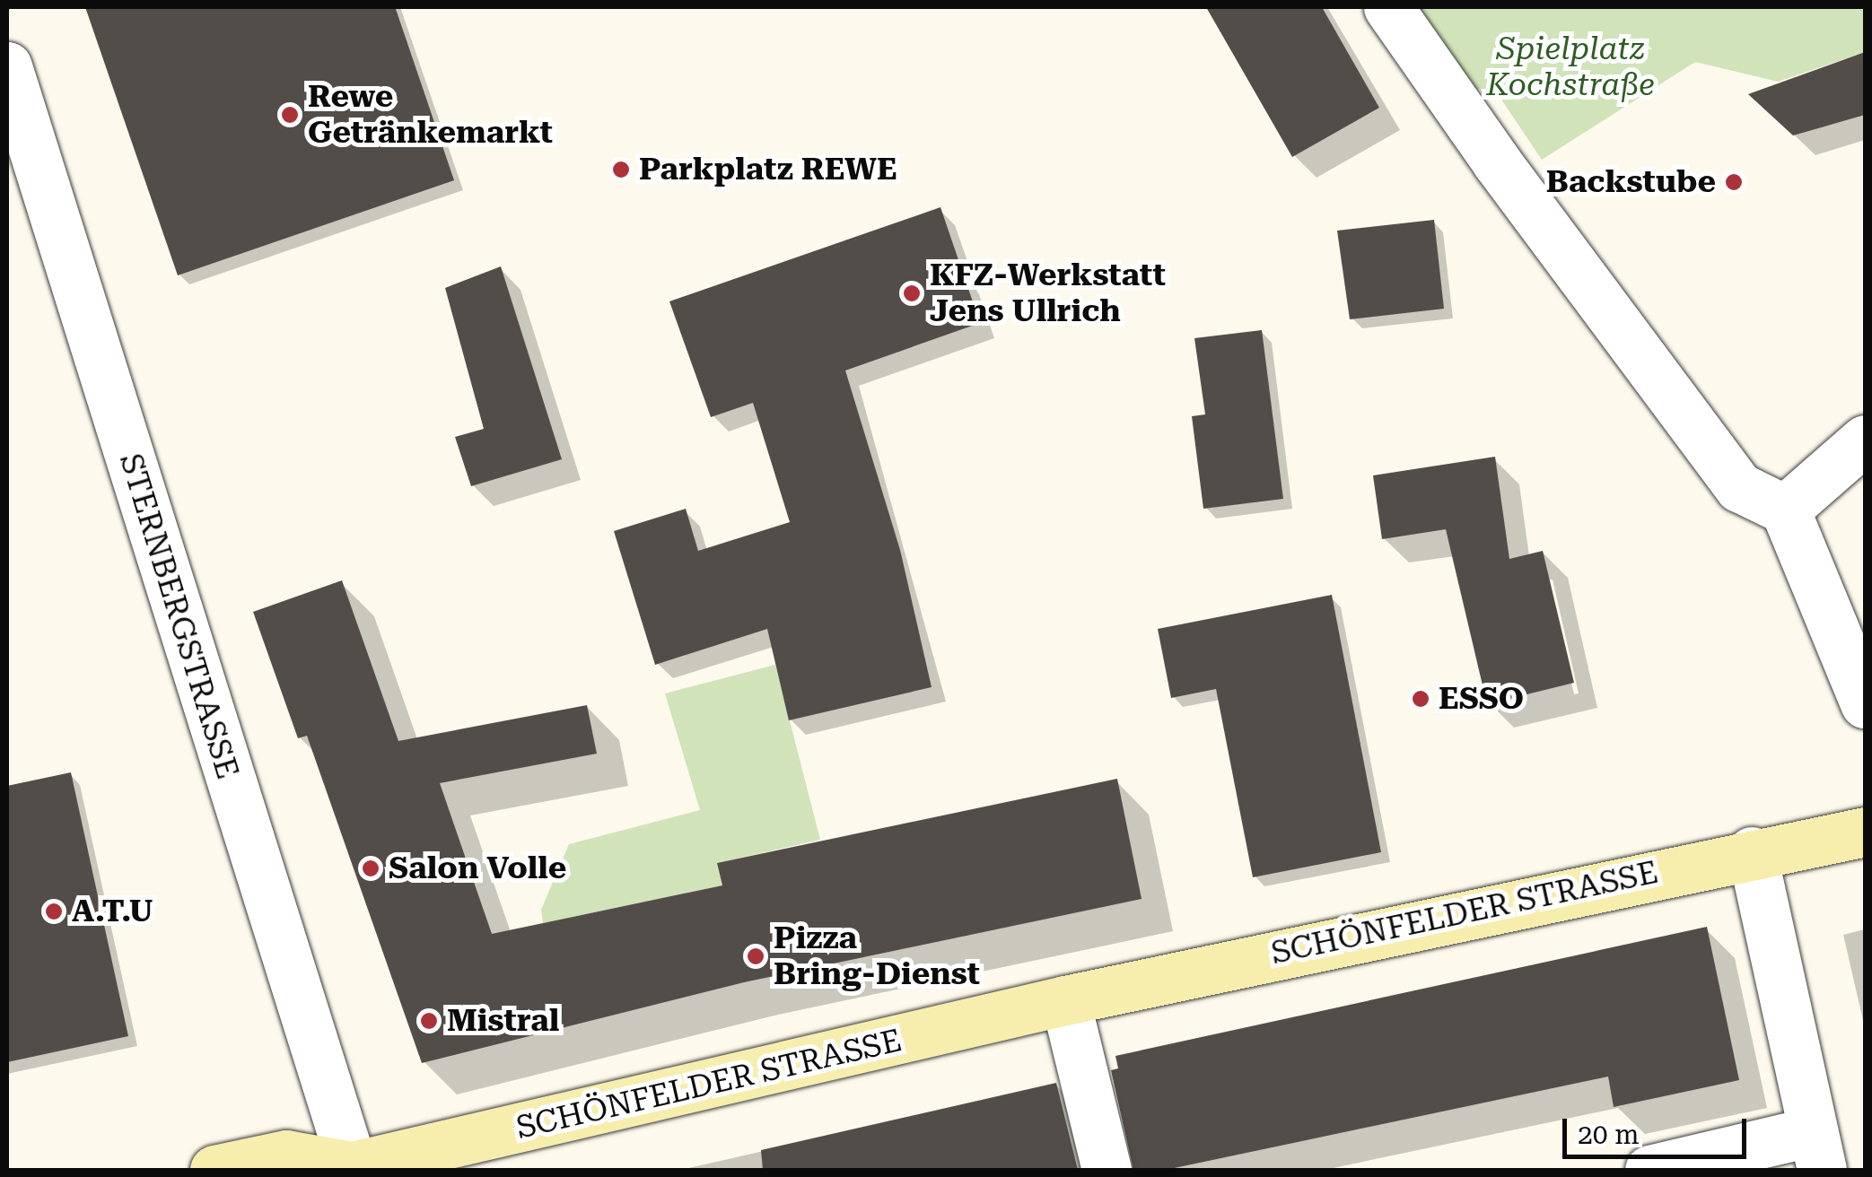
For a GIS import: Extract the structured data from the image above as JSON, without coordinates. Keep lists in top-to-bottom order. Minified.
{"streets":{"main road":["SCHÖNFELDER STRASSE"],"street":["STERNBERGSTRASSE"]},"crossings":[["STERNBERGSTRASSE","SCHÖNFELDER STRASSE"]],"parks":["Spielplatz Kochstraße"],"places":["Rewe Getränkemarkt","Parkplatz REWE","Backstube","KFZ-Werkstatt Jens Ullrich","ESSO","Salon Volle","A.T.U","Pizza Bring-Dienst","Mistral"],"scale_bar":"20 m"}
